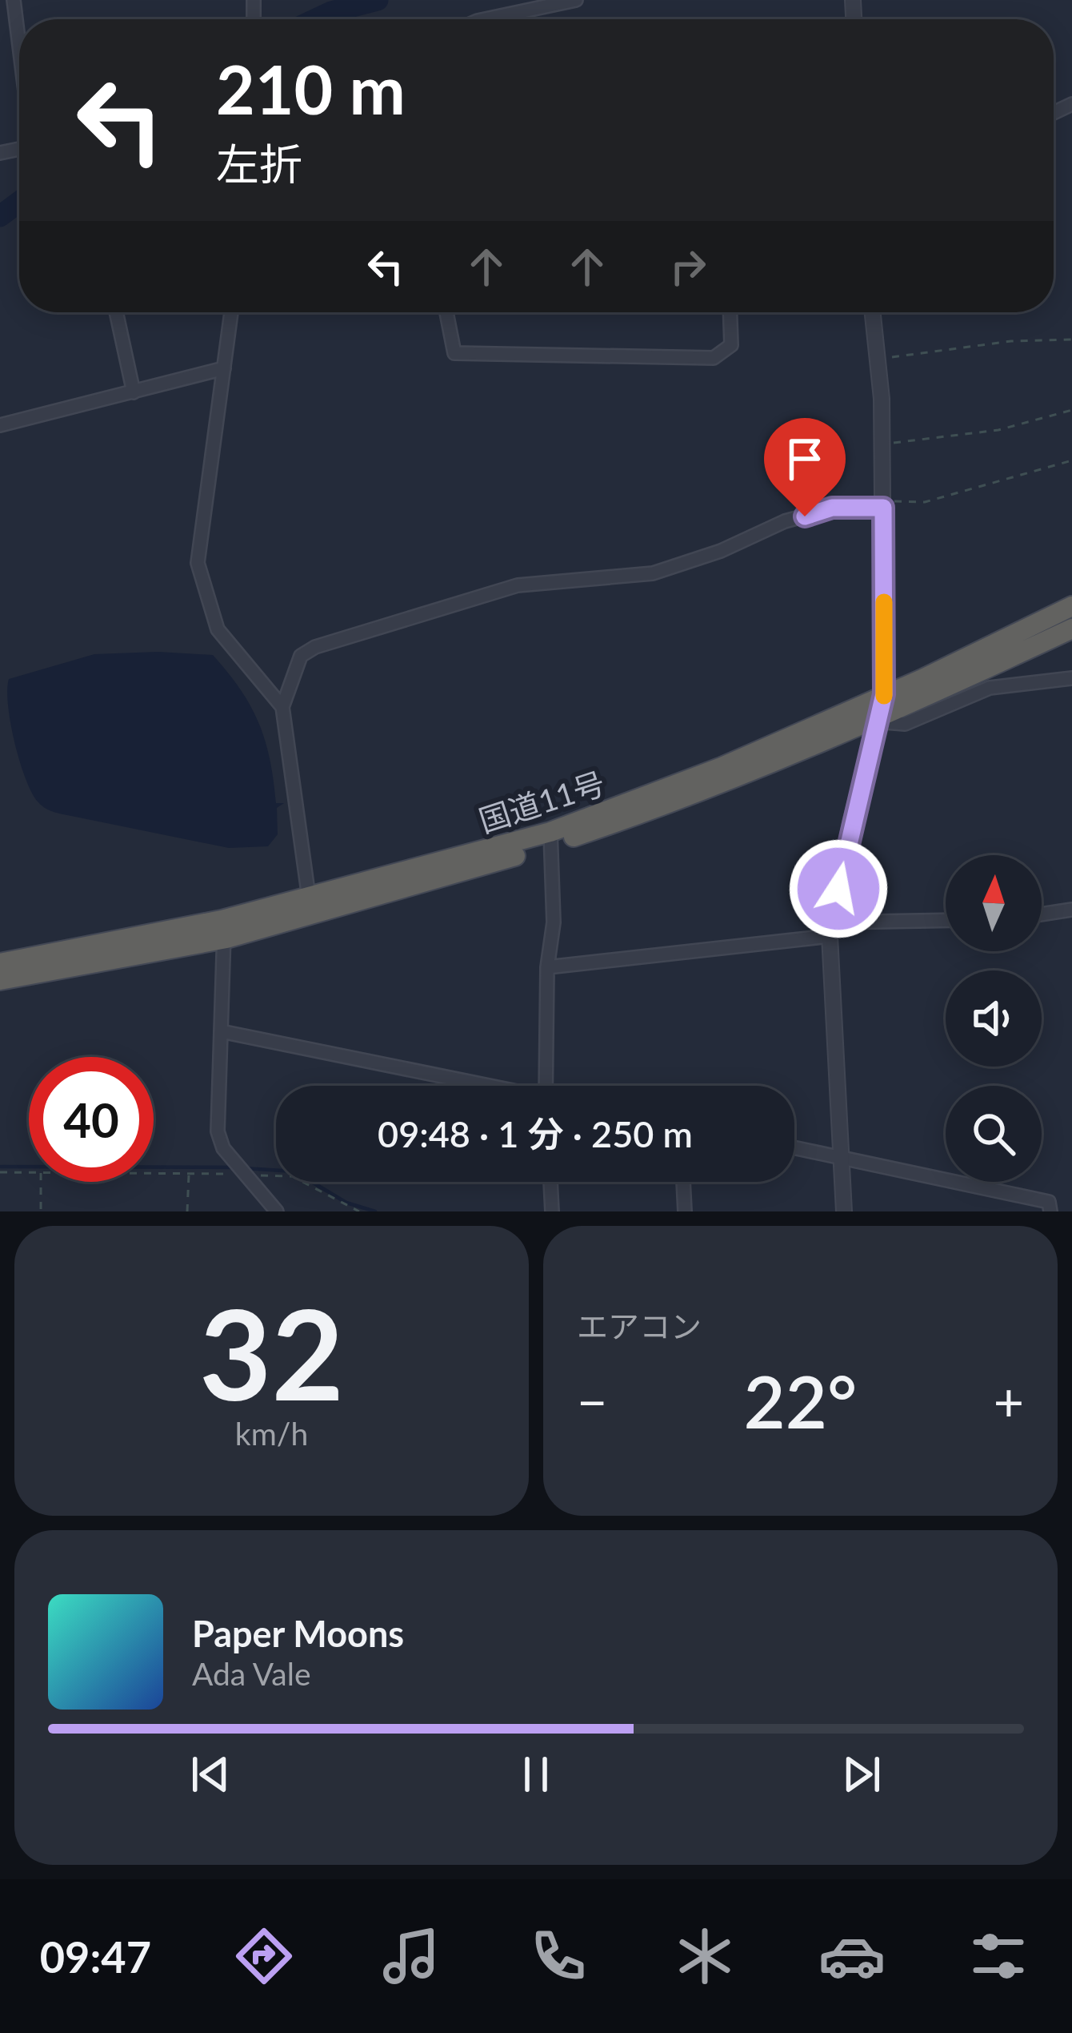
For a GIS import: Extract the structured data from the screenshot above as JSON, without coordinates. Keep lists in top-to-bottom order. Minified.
{"streets":{"highway":["国道11号"]},"north":"top","page":{"turn":["210 m","左折"],"limit":"40","trip":"09:48 · 1 分 · 250 m","tile":[["32","km/h"],"エアコン"],"heat":["−","22°","+"],"song":["Paper Moons","Ada Vale"],"tabs":"09:47"}}
